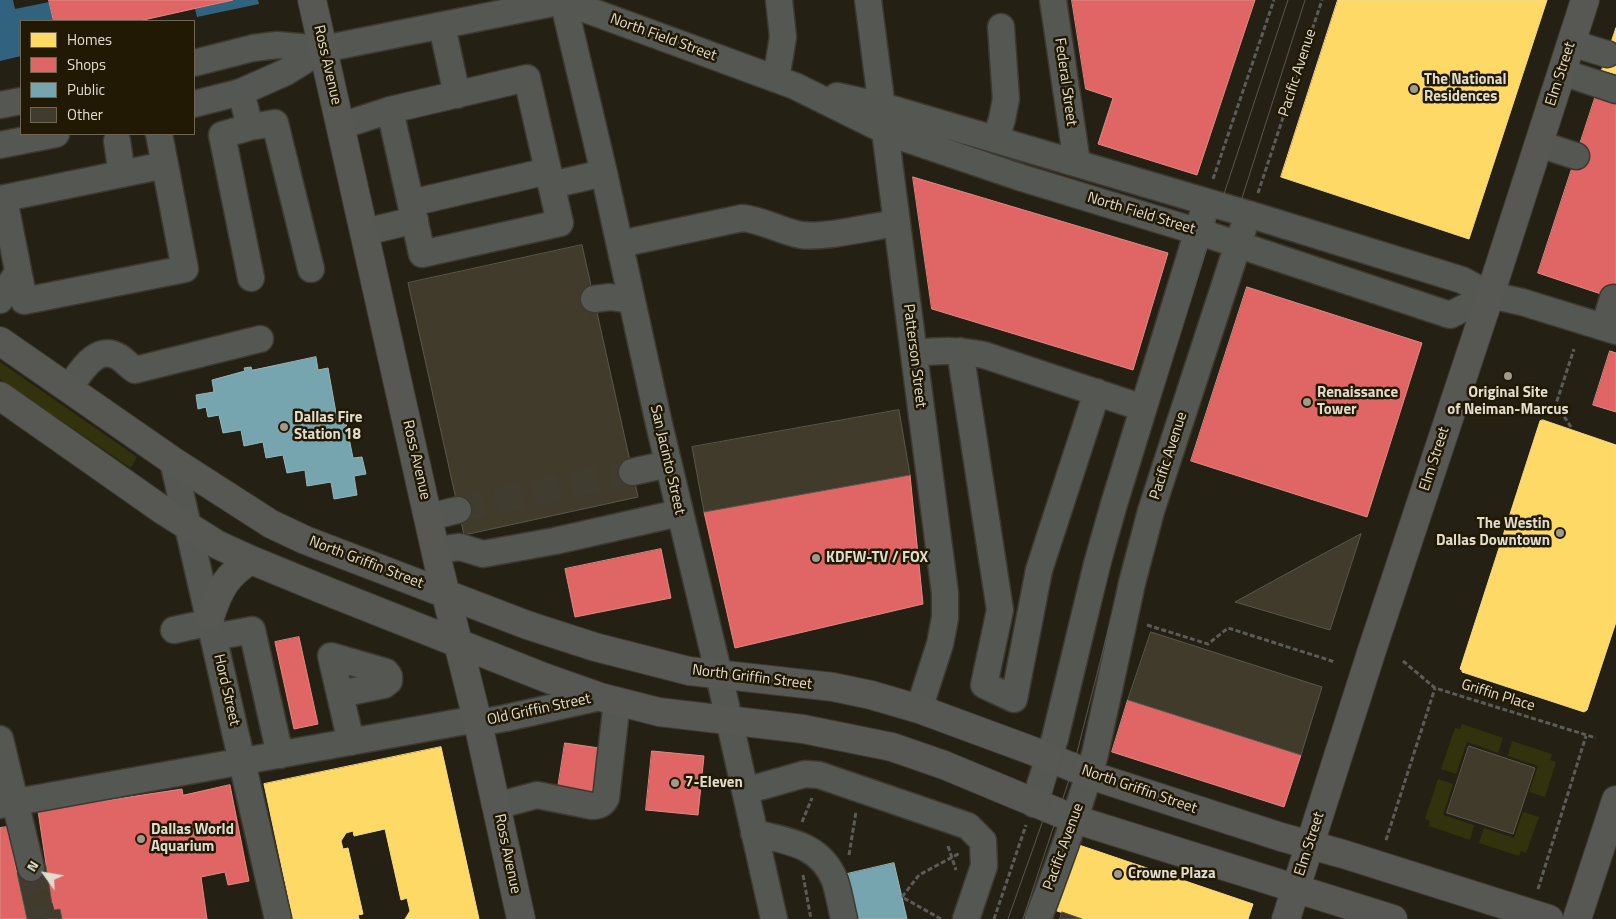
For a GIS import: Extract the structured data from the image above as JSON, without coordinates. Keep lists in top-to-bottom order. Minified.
{"streets":{"main road":["Ross Avenue","Elm Street","North Griffin Street"],"street":["North Field Street","Pacific Avenue","Federal Street","Patterson Street","San Jacinto Street","Hord Street","Old Griffin Street"],"path":["Griffin Place"]},"crossings":[["North Field Street","Pacific Avenue"],["North Field Street","Elm Street"],["North Field Street","Federal Street"],["North Field Street","Patterson Street"],["North Field Street","San Jacinto Street"],["Ross Avenue","North Griffin Street"],["Ross Avenue","Old Griffin Street"],["Pacific Avenue","North Griffin Street"],["Elm Street","North Griffin Street"],["Patterson Street","North Griffin Street"],["San Jacinto Street","North Griffin Street"],["North Griffin Street","Hord Street"]],"places":["The National Residences","Original Site of Neiman-Marcus","Renaissance Tower","Dallas Fire Station 18","The Westin Dallas Downtown","KDFW-TV / FOX","7-Eleven","Dallas World Aquarium","Crowne Plaza"],"legend":["Homes","Shops","Public","Other"],"north":"top left"}
